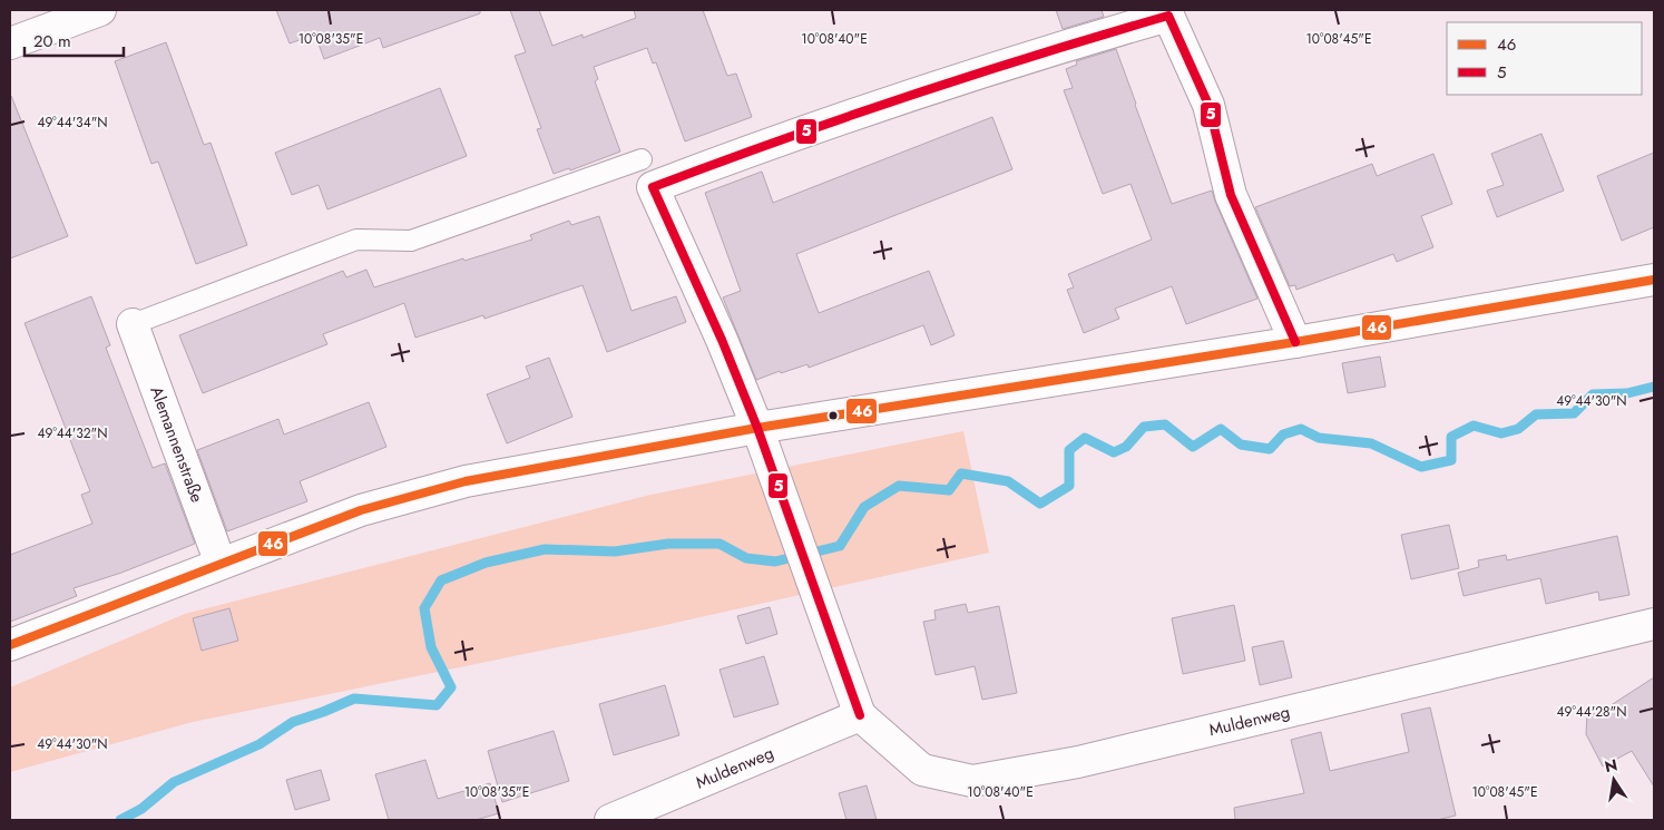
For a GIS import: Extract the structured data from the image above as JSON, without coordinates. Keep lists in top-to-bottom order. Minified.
{"streets":{"street":["Alemannenstraße","Muldenweg"]},"lines":["transit line 5","transit line 46"],"legend":["46","5"],"scale_bar":"20 m","north":"top","coordinates":["10°08'35\"E","10°08'45\"E","10°08'40\"E","49°44'34\"N","49°44'30\"N","49°44'32\"N","49°44'28\"N"]}
